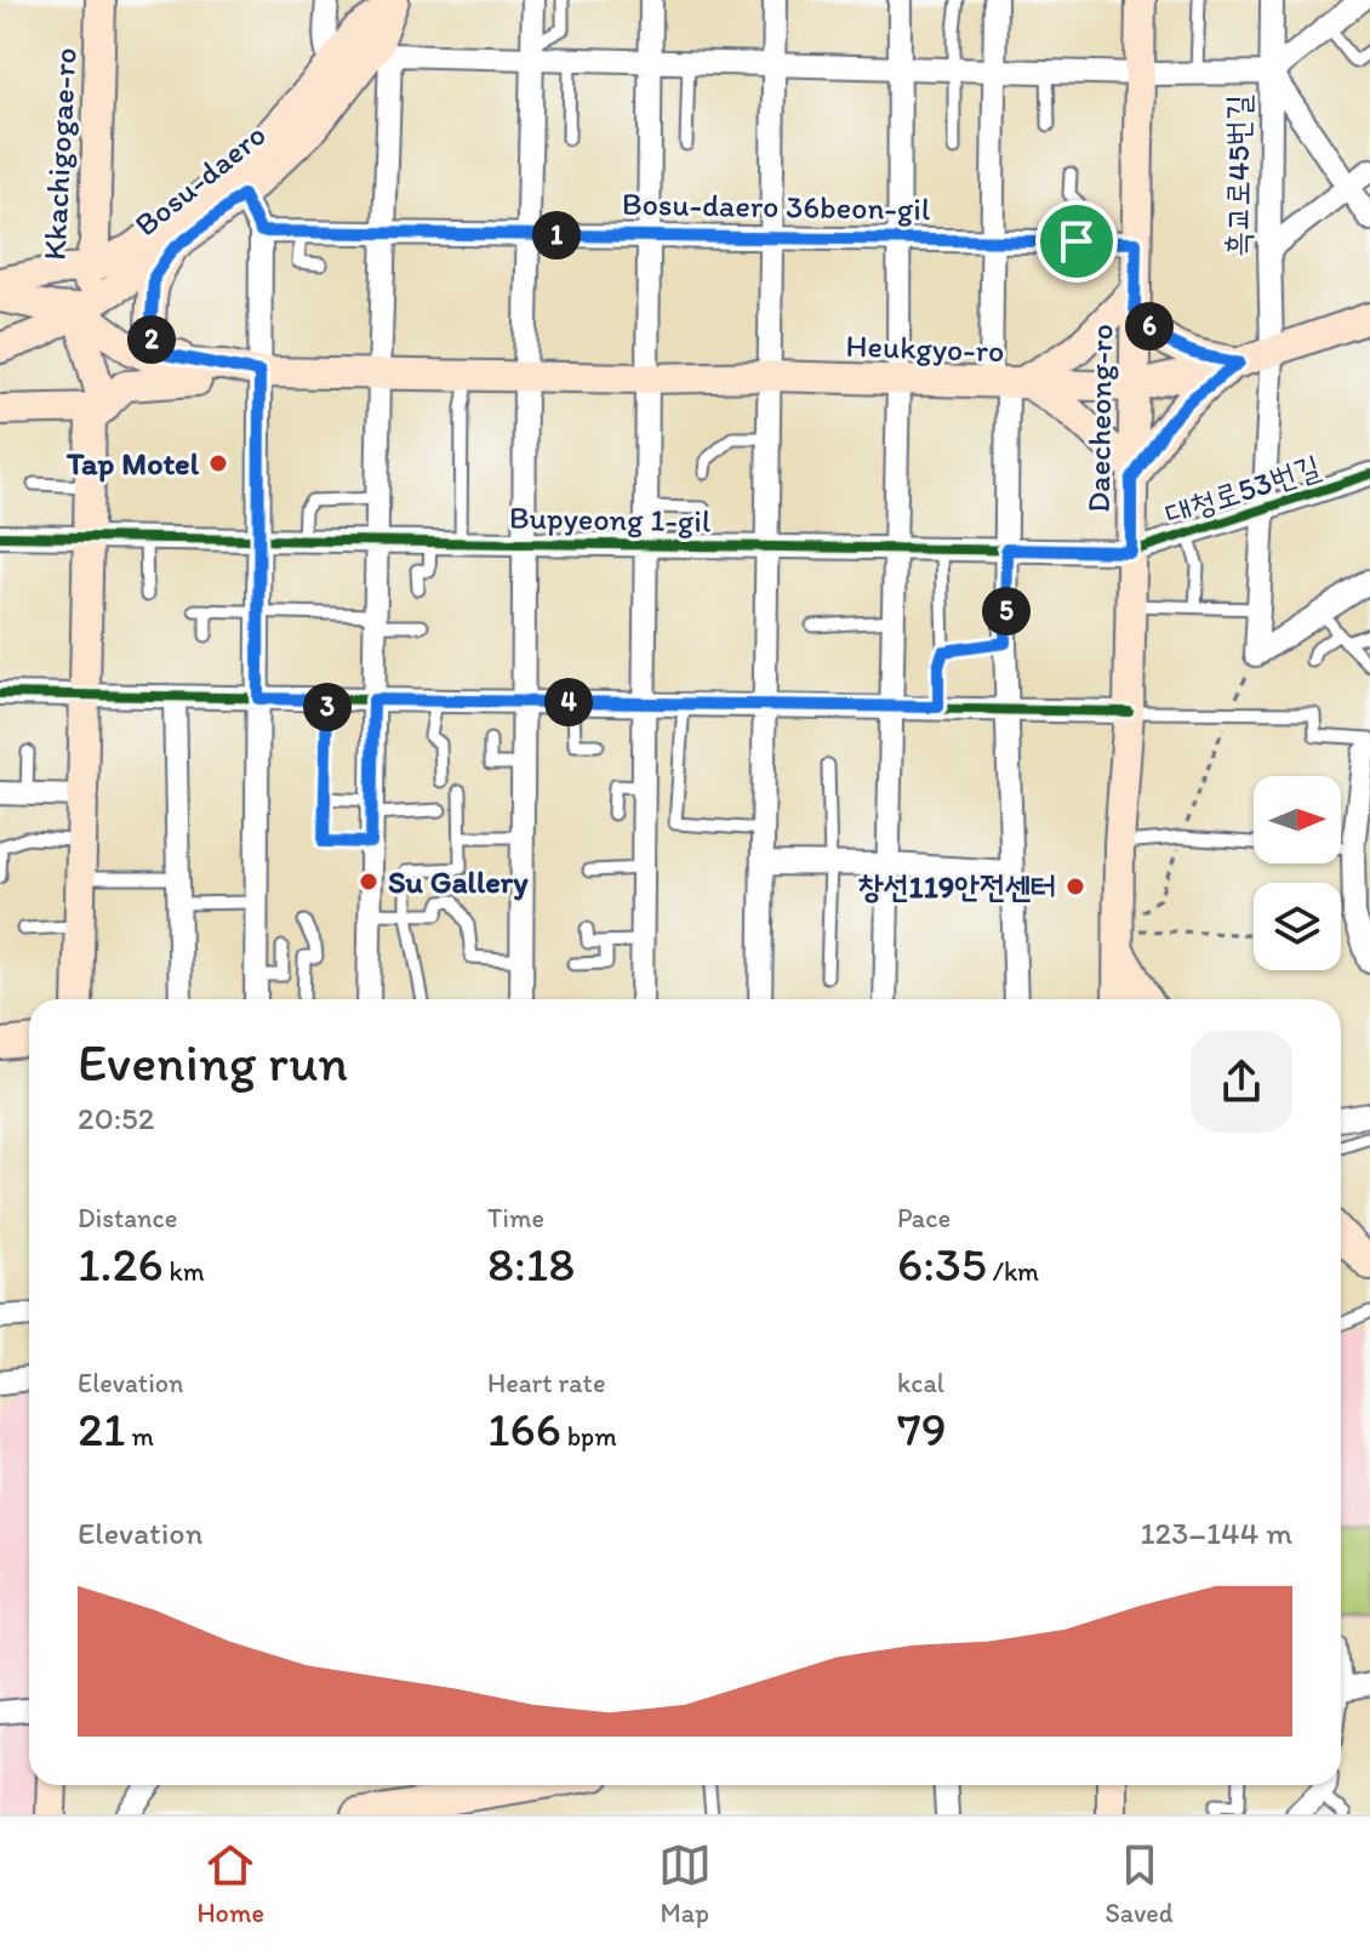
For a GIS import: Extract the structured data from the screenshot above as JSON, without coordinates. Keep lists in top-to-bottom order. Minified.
{"streets":{"main road":["Kkachigogae-ro","Bosu-daero","Heukgyo-ro","Daecheong-ro"],"street":["흑교로45번길","Bosu-daero 36beon-gil","대청로53번길","Bupyeong 1-gil"]},"crossings":[["Kkachigogae-ro","Bosu-daero"],["Kkachigogae-ro","Heukgyo-ro"],["흑교로45번길","Heukgyo-ro"],["흑교로45번길","대청로53번길"],["Bosu-daero","Heukgyo-ro"],["Bosu-daero 36beon-gil","Daecheong-ro"],["Heukgyo-ro","Daecheong-ro"],["Daecheong-ro","대청로53번길"],["Daecheong-ro","Bupyeong 1-gil"],["대청로53번길","Bupyeong 1-gil"]],"places":["Tap Motel","Su Gallery","창선119안전센터"],"north":"right","page":{"pins":["1","6","2","5","4","3"],"heading":["Evening run","20:52"],"stats":[["Distance","1.26 km"],["Time","8:18"],["Pace","6:35 /km"],["Elevation","21 m"],["Heart rate","166 bpm"],["kcal","79"]],"chart":["Elevation","123–144 m"],"tabs":["Home","Map","Saved"]}}
